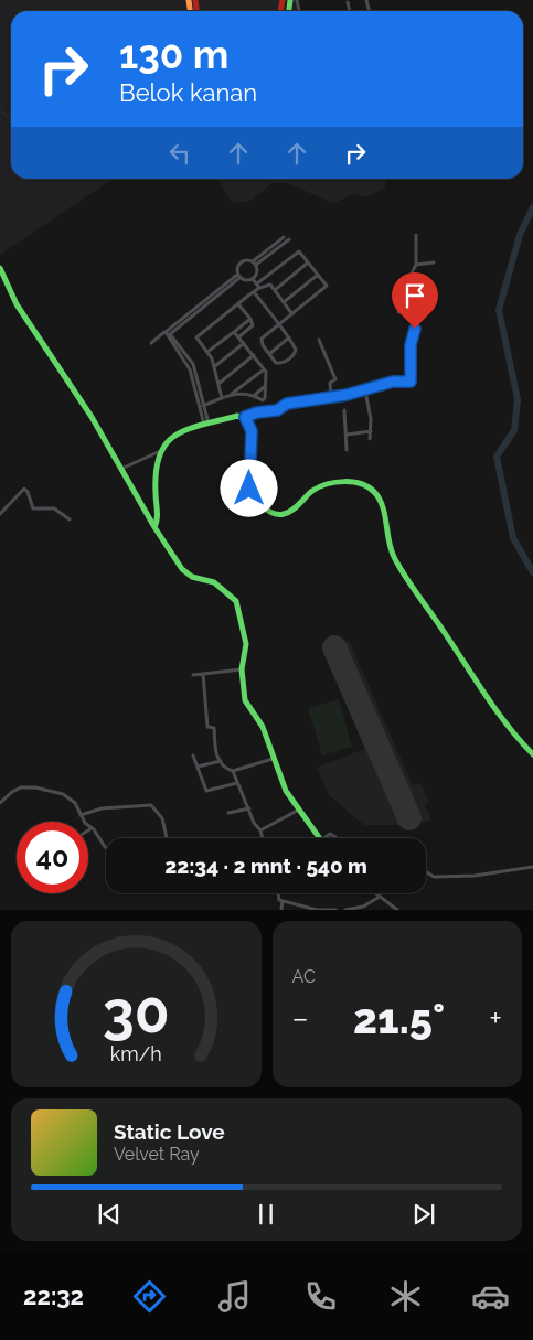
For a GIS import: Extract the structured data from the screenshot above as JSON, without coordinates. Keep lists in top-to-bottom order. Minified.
{"page":{"turn":["130 m","Belok kanan"],"limit":"40","trip":"22:34 · 2 mnt · 540 m","tile":"AC","heat":["−","21.5°","+"],"song":["Static Love","Velvet Ray"],"tabs":"22:32","gauge":["30","km/h"]}}
